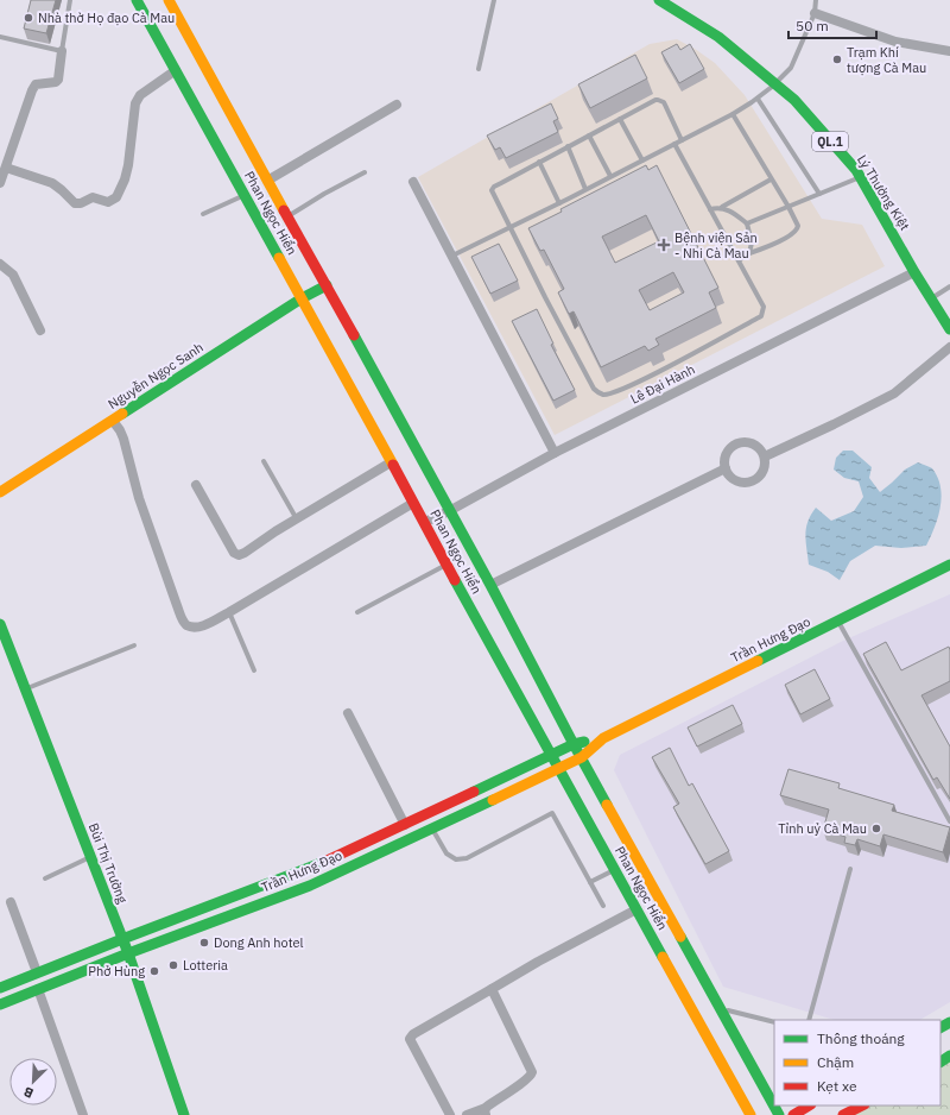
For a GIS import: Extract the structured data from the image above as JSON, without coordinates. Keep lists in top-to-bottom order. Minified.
{"streets":{"main road":["QL.1","Lý Thường Kiệt","Phan Ngọc Hiển","Nguyễn Ngọc Sanh","Trần Hưng Đạo","Bùi Thị Trường"],"street":["Lê Đại Hành"]},"crossings":[["Lý Thường Kiệt","Lê Đại Hành"],["Phan Ngọc Hiển","Nguyễn Ngọc Sanh"],["Phan Ngọc Hiển","Lê Đại Hành"],["Phan Ngọc Hiển","Trần Hưng Đạo"],["Trần Hưng Đạo","Bùi Thị Trường"]],"places":{"other":["Nhà thờ Họ đạo Cà Mau","Trạm Khí tượng Cà Mau","Tỉnh uỷ Cà Mau","Dong Anh hotel","Lotteria","Phở Hùng"],"health":["Bệnh viện Sản - Nhi Cà Mau"]},"legend":["Thông thoáng","Chậm","Kẹt xe"],"scale_bar":"50 m","north":"bottom left"}
